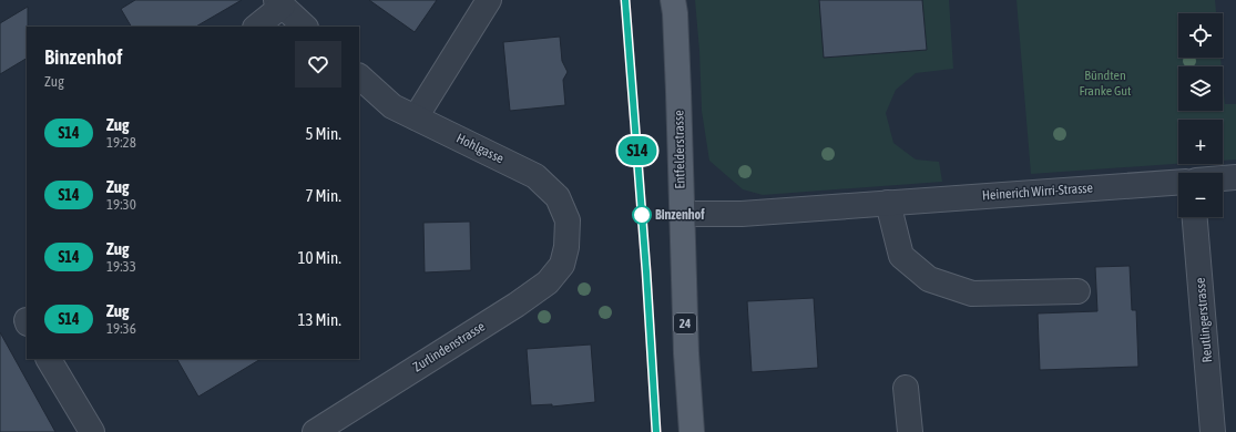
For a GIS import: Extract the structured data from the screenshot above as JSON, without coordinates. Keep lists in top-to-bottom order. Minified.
{"streets":{"main road":["Entfelderstrasse","24"],"street":["Hohlgasse","Heinerich Wirri-Strasse","Reutlingerstrasse","Zurlindenstrasse"]},"crossings":[["Hohlgasse","Zurlindenstrasse"],["Entfelderstrasse","Heinerich Wirri-Strasse"]],"parks":["Bündten Franke Gut"],"places":["Binzenhof"],"page":{"on_map":"S14","map_buttons":["+","−"],"heading":["Binzenhof","Zug"],"list":[{"mark":"S14","name":"Zug","note":"19:28","value":"5 Min."},{"mark":"S14","name":"Zug","note":"19:30","value":"7 Min."},{"mark":"S14","name":"Zug","note":"19:33","value":"10 Min."},{"mark":"S14","name":"Zug","note":"19:36","value":"13 Min."}]}}
